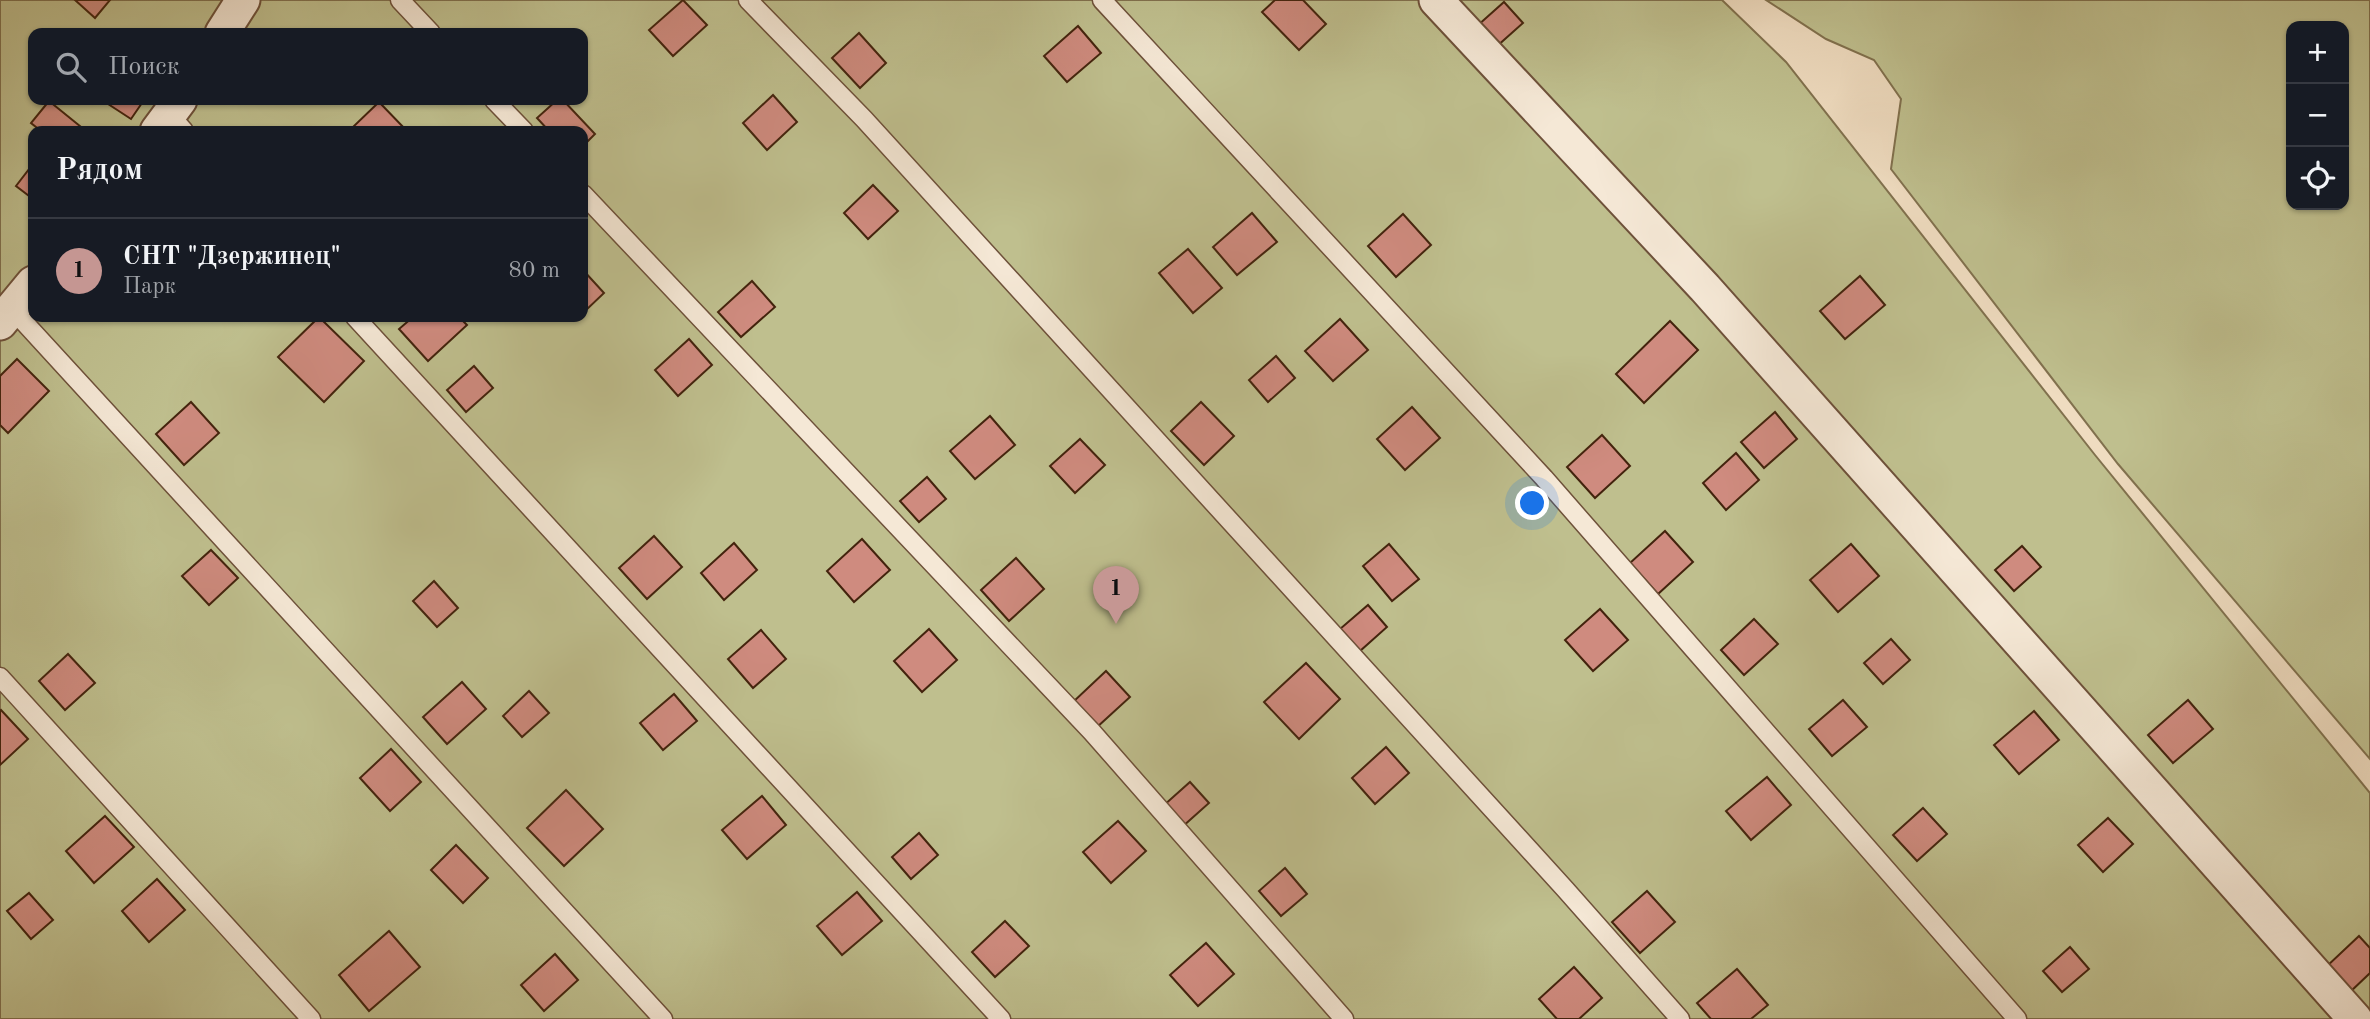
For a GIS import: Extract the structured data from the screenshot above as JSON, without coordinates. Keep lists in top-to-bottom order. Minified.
{"page":{"map_buttons":["+","−"],"search":"Поиск","heading":"Рядом","list":[{"mark":"1","name":"СНТ \"Дзержинец\"","note":"Парк","value":"80 m"}],"pins":"1"}}
